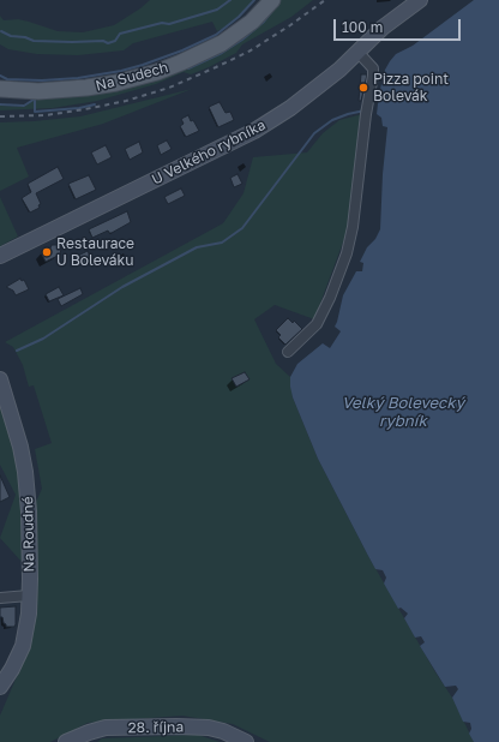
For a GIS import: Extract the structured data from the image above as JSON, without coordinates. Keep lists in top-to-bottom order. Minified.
{"streets":{"main road":["Na Sudech","U Velkého rybníka","Na Roudné","28. října"]},"water":["Velký Bolevecký rybník"],"places":["Pizza point Bolevák","Restaurace U Boleváku"],"scale_bar":"100 m"}
